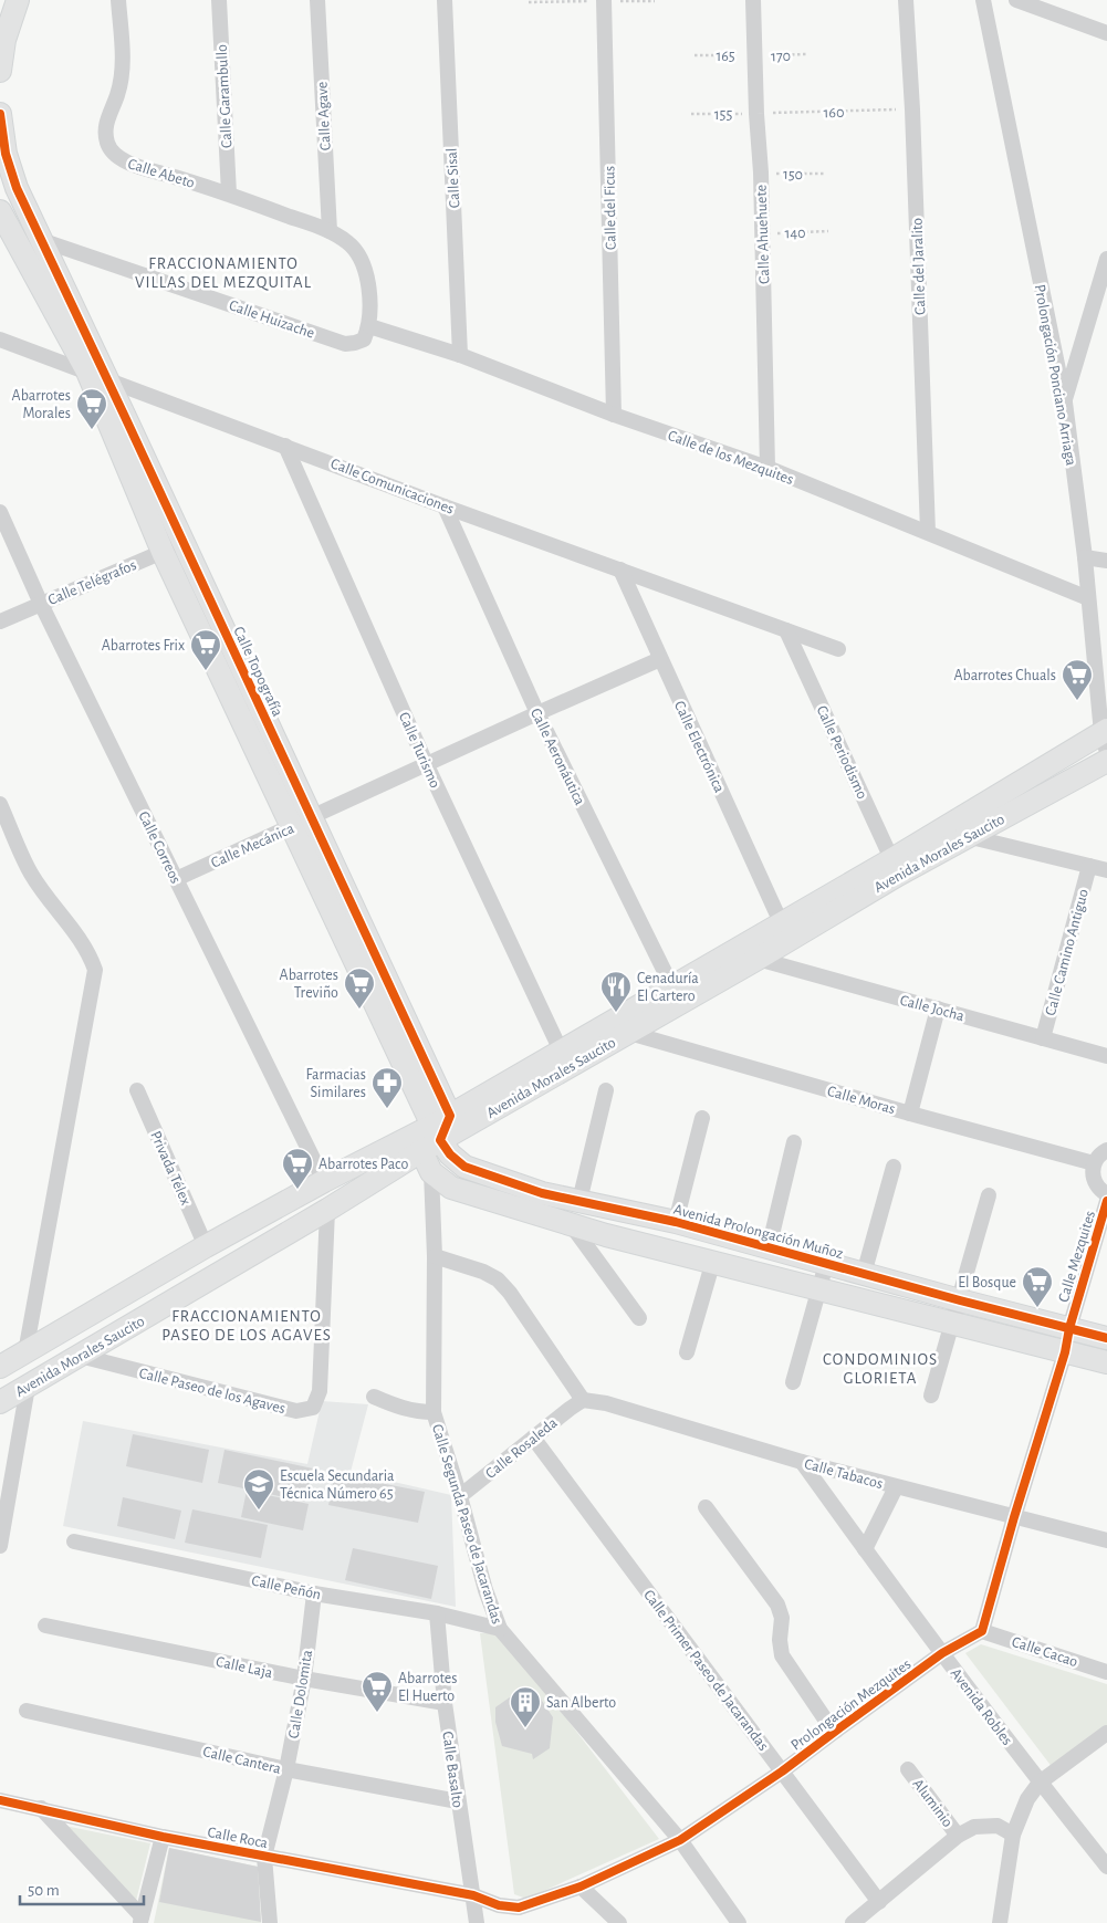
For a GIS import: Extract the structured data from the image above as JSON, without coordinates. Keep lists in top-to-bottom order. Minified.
{"streets":{"street":["Calle Garambullo","Calle Agave","Calle Abeto","Calle Sisal","Calle del Ficus","Calle Ahuehuete","Calle del Jaralito","Calle Huizache","Prolongación Ponciano Arriaga","Calle de los Mezquites","Calle Comunicaciones","Calle Telégrafos","Calle Topografía","Calle Electrónica","Calle Turismo","Calle Periodismo","Calle Aeronáutica","Calle Mecánica","Calle Correos","Avenida Morales Saucito","Calle Camino Antiguo","Calle Jocha","Calle Moras","Privada Télex","Avenida Prolongación Muñoz","Calle Mezquites","Calle Paseo de los Agaves","Calle Rosaleda","Calle Tabacos","Calle Segunda Paseo de Jacarandas","Calle Peñón","Calle Cacao","Calle Laja","Calle Primer Paseo de Jacarandas","Calle Dolomita","Prolongación Mezquites","Avenida Robles","Calle Cantera","Calle Basalto","Aluminio","Calle Roca"],"path":["165","170","160","155","150","140"]},"crossings":[["165","170"],["165","Calle Ahuehuete"],["170","Calle Ahuehuete"],["Calle Garambullo","Calle Abeto"],["160","155"],["160","Calle Ahuehuete"],["160","Calle del Jaralito"],["155","Calle Ahuehuete"],["Calle Agave","Calle Abeto"],["Calle Abeto","Calle Huizache"],["Calle Abeto","Calle de los Mezquites"],["150","Calle Ahuehuete"],["Calle Sisal","Calle de los Mezquites"],["Calle del Ficus","Calle de los Mezquites"],["140","Calle Ahuehuete"],["Calle Ahuehuete","Calle de los Mezquites"],["Calle del Jaralito","Calle de los Mezquites"],["Calle Huizache","Calle de los Mezquites"],["Calle Huizache","Calle Topografía"],["Prolongación Ponciano Arriaga","Calle de los Mezquites"],["Prolongación Ponciano Arriaga","Avenida Morales Saucito"],["Calle Comunicaciones","Calle Topografía"],["Calle Comunicaciones","Calle Electrónica"],["Calle Comunicaciones","Calle Turismo"],["Calle Comunicaciones","Calle Periodismo"],["Calle Comunicaciones","Calle Aeronáutica"],["Calle Telégrafos","Calle Topografía"],["Calle Telégrafos","Calle Correos"],["Calle Topografía","Calle Mecánica"],["Calle Topografía","Avenida Morales Saucito"],["Calle Topografía","Avenida Prolongación Muñoz"],["Calle Electrónica","Calle Mecánica"],["Calle Electrónica","Avenida Morales Saucito"],["Calle Turismo","Calle Mecánica"],["Calle Turismo","Avenida Morales Saucito"],["Calle Periodismo","Avenida Morales Saucito"],["Calle Aeronáutica","Calle Mecánica"],["Calle Aeronáutica","Avenida Morales Saucito"],["Calle Mecánica","Calle Correos"],["Calle Correos","Avenida Morales Saucito"],["Avenida Morales Saucito","Calle Jocha"],["Avenida Morales Saucito","Calle Moras"],["Avenida Morales Saucito","Privada Télex"],["Avenida Morales Saucito","Avenida Prolongación Muñoz"],["Avenida Morales Saucito","Calle Paseo de los Agaves"],["Calle Camino Antiguo","Calle Jocha"],["Avenida Prolongación Muñoz","Calle Mezquites"],["Calle Rosaleda","Calle Tabacos"],["Calle Rosaleda","Calle Segunda Paseo de Jacarandas"],["Calle Rosaleda","Calle Primer Paseo de Jacarandas"],["Calle Tabacos","Avenida Robles"],["Calle Segunda Paseo de Jacarandas","Calle Peñón"],["Calle Segunda Paseo de Jacarandas","Prolongación Mezquites"],["Calle Peñón","Calle Dolomita"],["Calle Peñón","Calle Basalto"],["Calle Cacao","Prolongación Mezquites"],["Calle Laja","Calle Dolomita"],["Calle Laja","Calle Basalto"],["Calle Primer Paseo de Jacarandas","Prolongación Mezquites"],["Calle Dolomita","Calle Cantera"],["Calle Dolomita","Calle Roca"],["Prolongación Mezquites","Avenida Robles"],["Prolongación Mezquites","Calle Basalto"],["Prolongación Mezquites","Calle Roca"],["Calle Cantera","Calle Basalto"],["Calle Basalto","Calle Roca"]],"districts":["FRACCIONAMIENTO VILLAS DEL MEZQUITAL","FRACCIONAMIENTO PASEO DE LOS AGAVES","CONDOMINIOS GLORIETA"],"places":{"supermarket":["Abarrotes Morales","Abarrotes Frix","Abarrotes Chuals","Abarrotes Treviño","Abarrotes Paco","El Bosque","Abarrotes El Huerto"],"restaurant":["Cenaduría El Cartero"],"pharmacy":["Farmacias Similares"],"school or university":["Escuela Secundaria Técnica Número 65"],"building":["San Alberto"]},"scale_bar":"50 m"}
